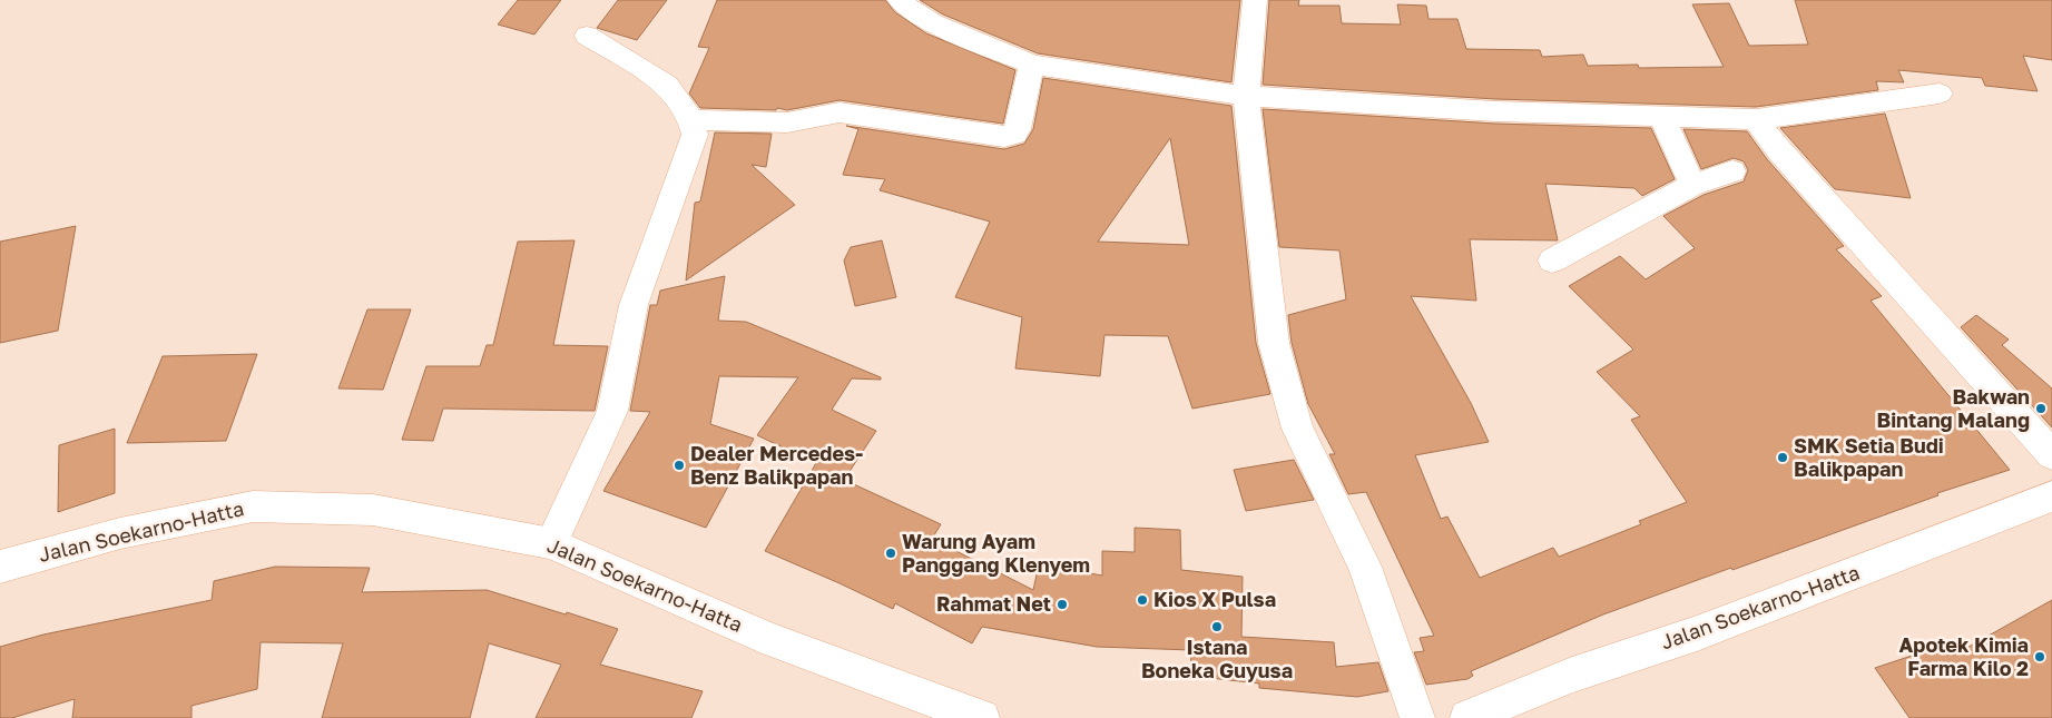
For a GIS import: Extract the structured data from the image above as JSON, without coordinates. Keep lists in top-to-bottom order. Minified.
{"streets":{"main road":["Jalan Soekarno-Hatta"]},"places":["Bakwan Bintang Malang","SMK Setia Budi Balikpapan","Dealer Mercedes- Benz Balikpapan","Warung Ayam Panggang Klenyem","Kios X Pulsa","Rahmat Net","Istana Boneka Guyusa","Apotek Kimia Farma Kilo 2"]}
